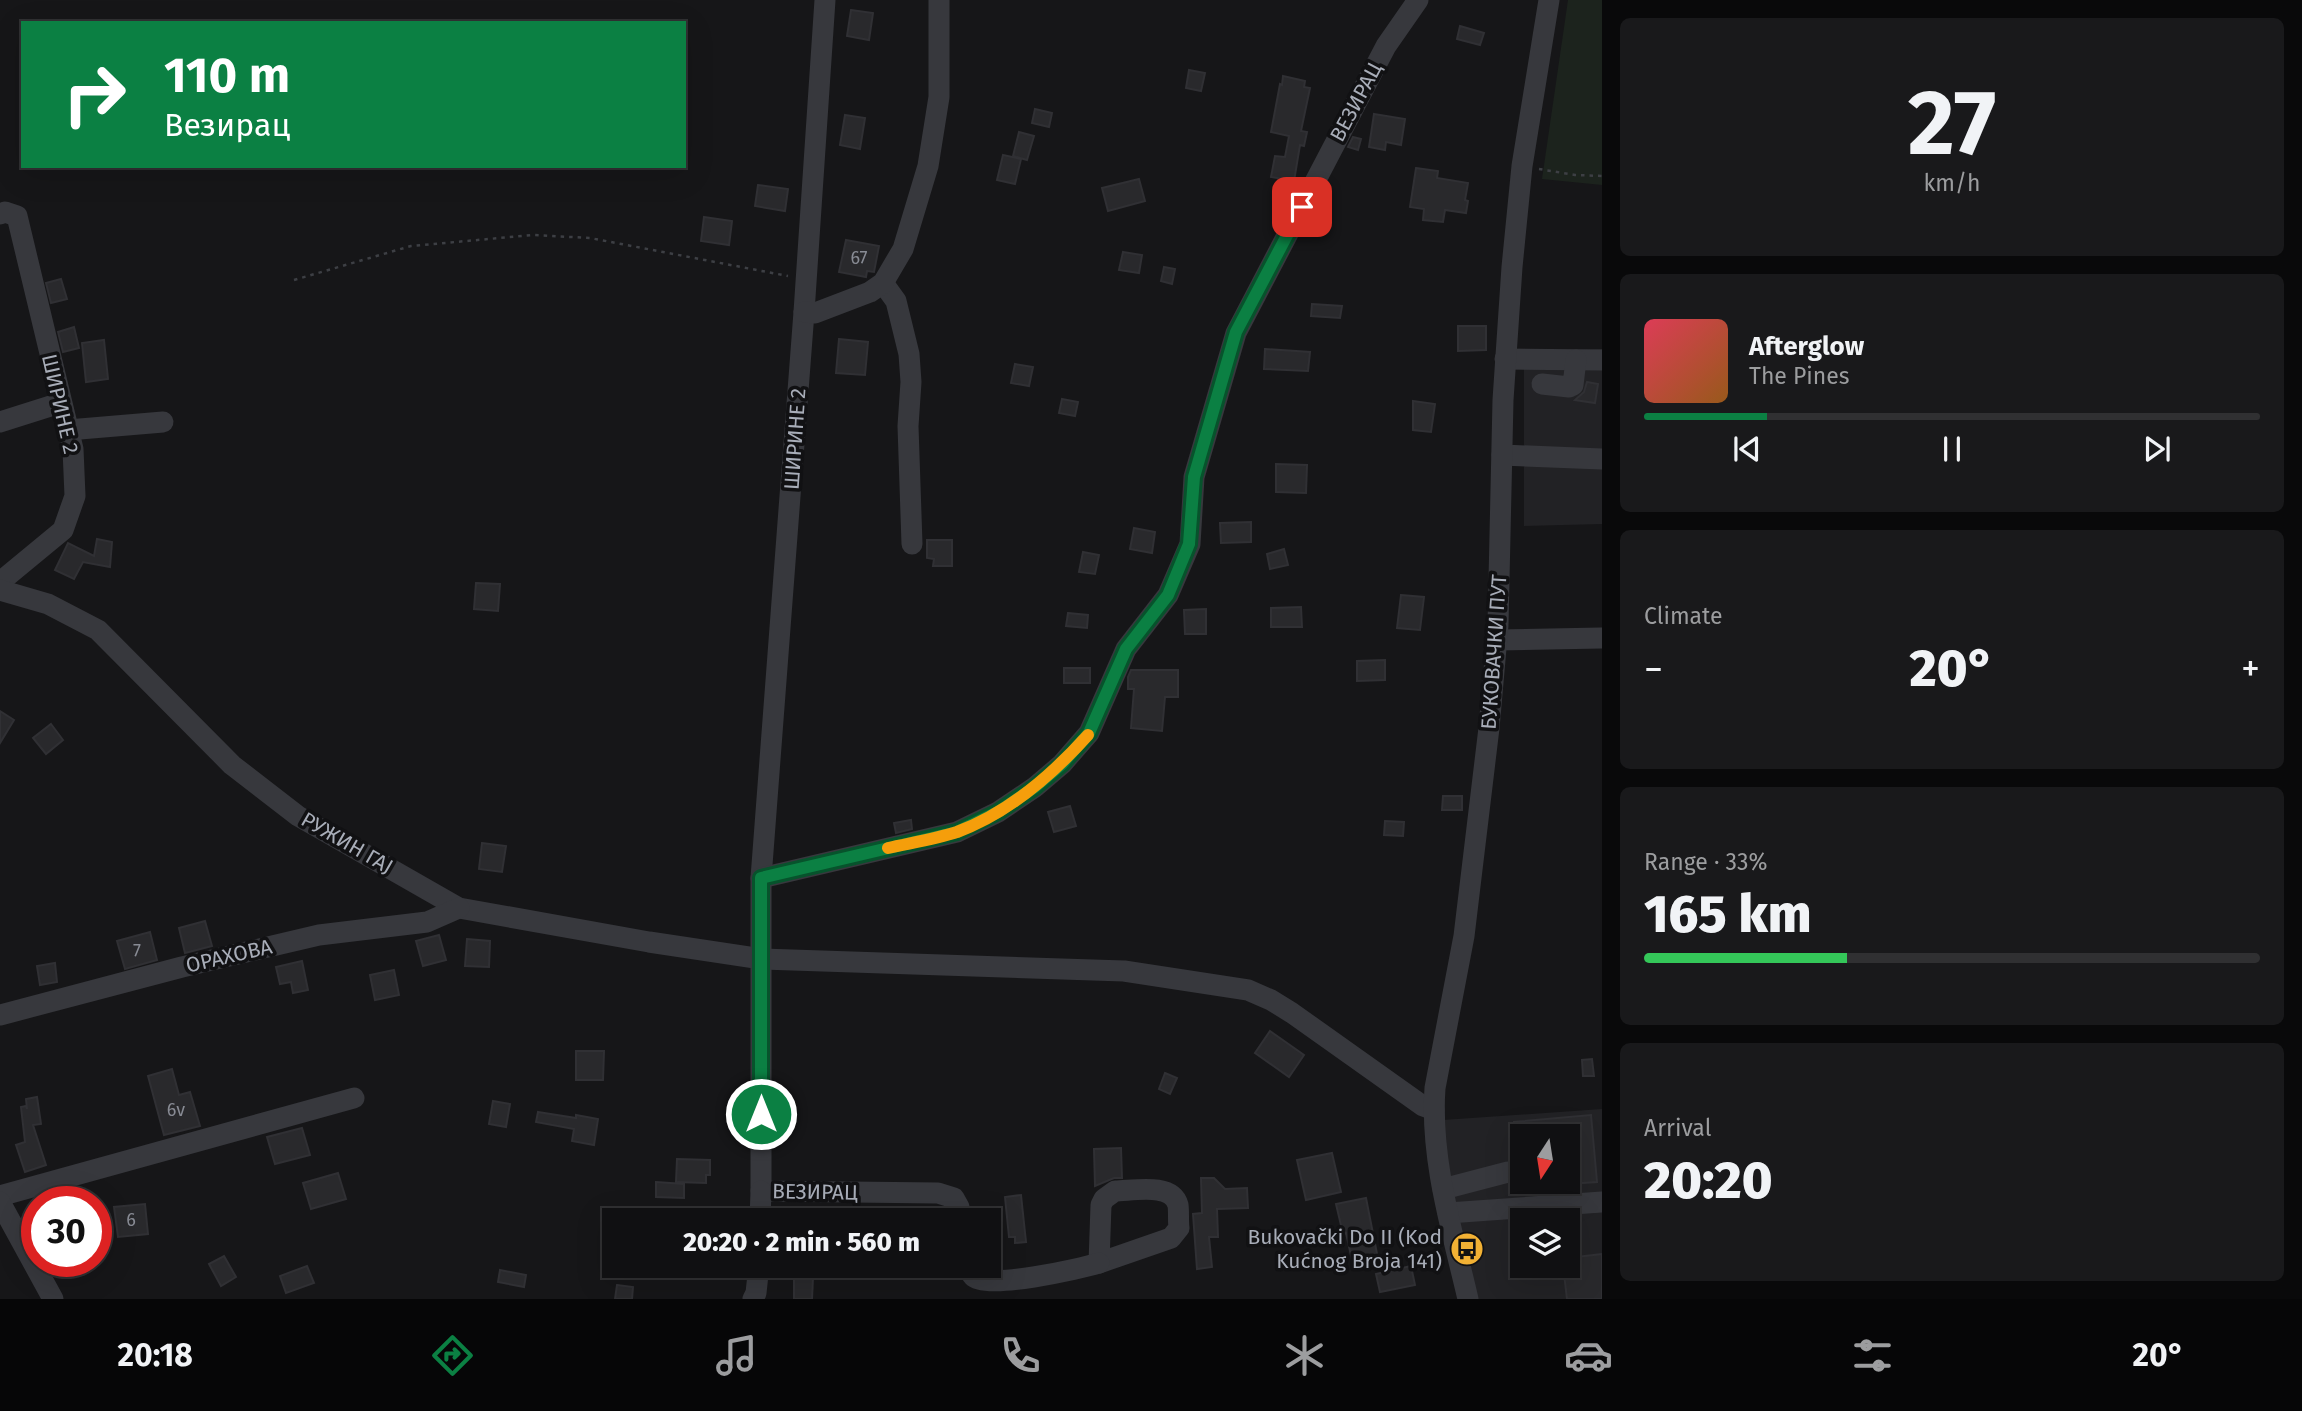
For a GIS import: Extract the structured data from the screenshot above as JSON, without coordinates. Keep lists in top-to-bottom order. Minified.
{"streets":{"street":["ВЕЗИРАЦ","ШИРИНЕ 2","БУКОВАЧКИ ПУТ","РУЖИН ГАЈ","ОРАХОВА"]},"crossings":[["ВЕЗИРАЦ","ШИРИНЕ 2"],["ВЕЗИРАЦ","РУЖИН ГАЈ"],["БУКОВАЧКИ ПУТ","РУЖИН ГАЈ"],["РУЖИН ГАЈ","ОРАХОВА"]],"places":{"bus stop":["Bukovački Do II (Kod Kućnog Broja 141)"]},"house_numbers":["67","7","6v","6"],"north":"bottom","page":{"tile":[["27","km/h"],"Climate",["Range · 33%","165 km"],["Arrival","20:20"]],"turn":["110 m","Везирац"],"song":["Afterglow","The Pines"],"heat":["−","20°","+"],"limit":"30","trip":"20:20 · 2 min · 560 m","tabs":["20:18","20°"]}}
